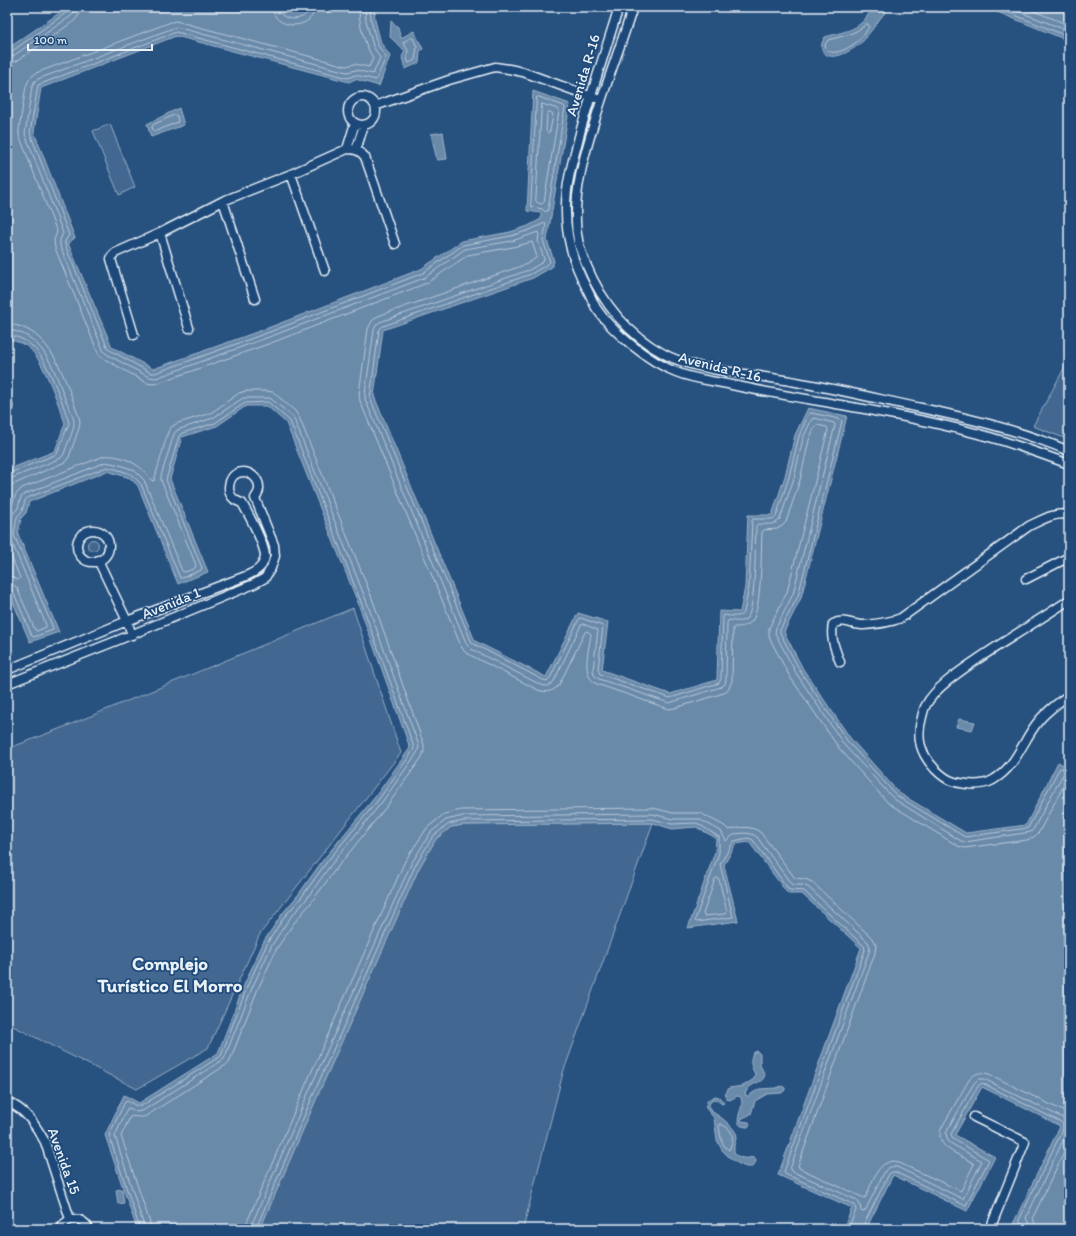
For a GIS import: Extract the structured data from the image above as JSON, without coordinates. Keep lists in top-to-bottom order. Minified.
{"streets":{"street":["Avenida R-16","Avenida 1","Avenida 15"]},"districts":["Complejo Turístico El Morro"],"scale_bar":"100 m"}
